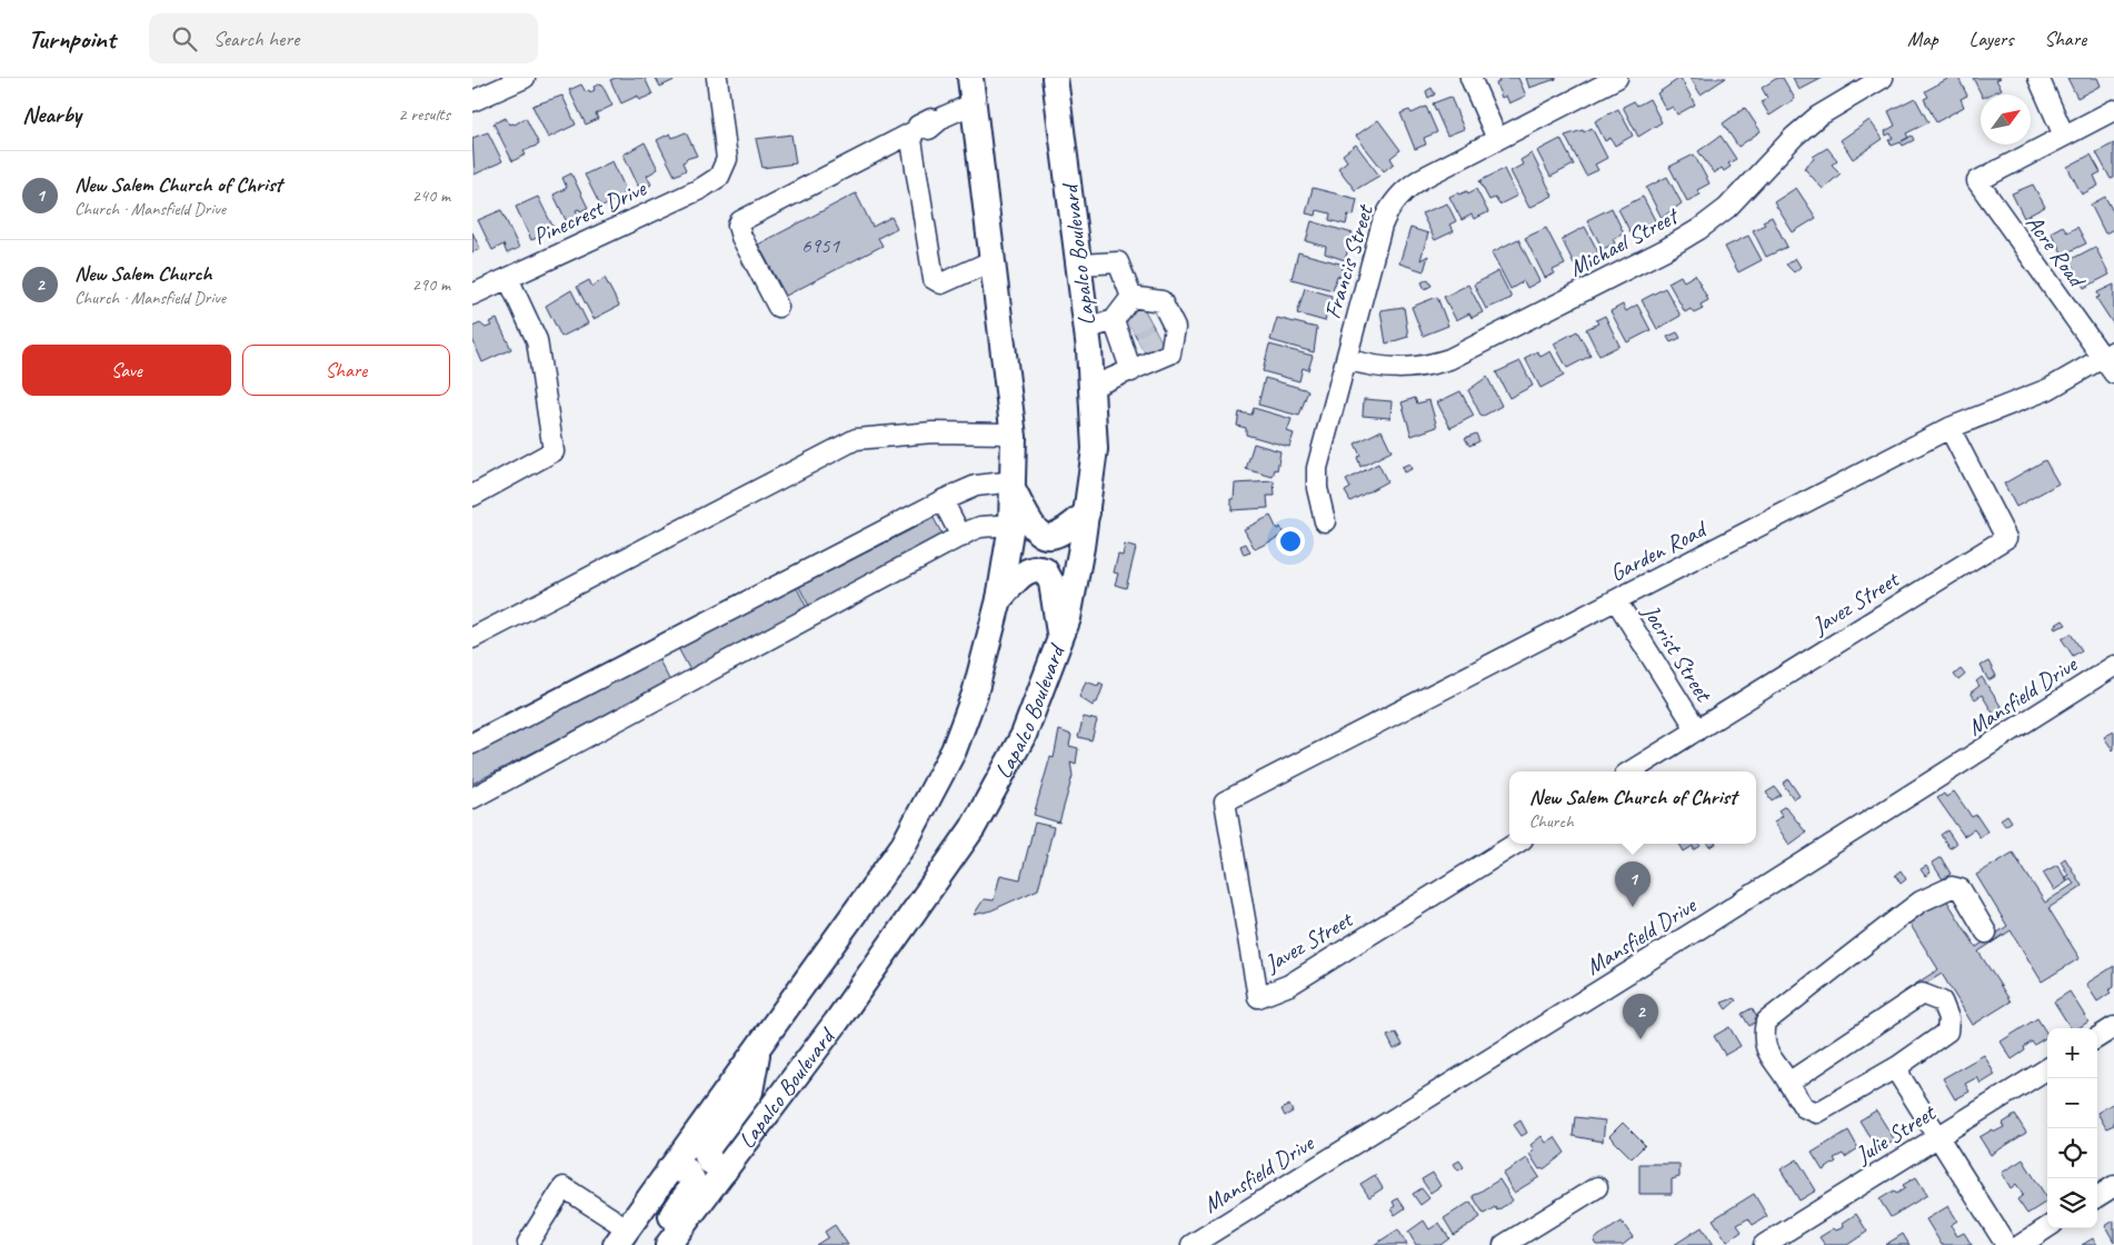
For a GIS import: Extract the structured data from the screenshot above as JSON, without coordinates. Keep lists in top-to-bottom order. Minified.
{"streets":{"main road":["Lapalco Boulevard"],"street":["Pinecrest Drive","Michael Street","Acre Road","Francis Street","Garden Road","Javez Street","Jocrist Street","Mansfield Drive","Julie Street"]},"crossings":[["Michael Street","Francis Street"],["Acre Road","Garden Road"],["Garden Road","Javez Street"],["Garden Road","Jocrist Street"],["Javez Street","Jocrist Street"]],"house_numbers":["6951"],"north":"top right","page":{"header":"Turnpoint","search":"Search here","nav":["Map","Layers","Share"],"heading":["Nearby","2 results"],"list":[{"mark":"1","name":"New Salem Church of Christ","note":"Church · Mansfield Drive","value":"240 m"},{"mark":"2","name":"New Salem Church","note":"Church · Mansfield Drive","value":"290 m"}],"buttons":["Save","Share"],"popup":["New Salem Church of Christ","Church"],"pins":["1","2"],"map_buttons":["+","−"]}}
